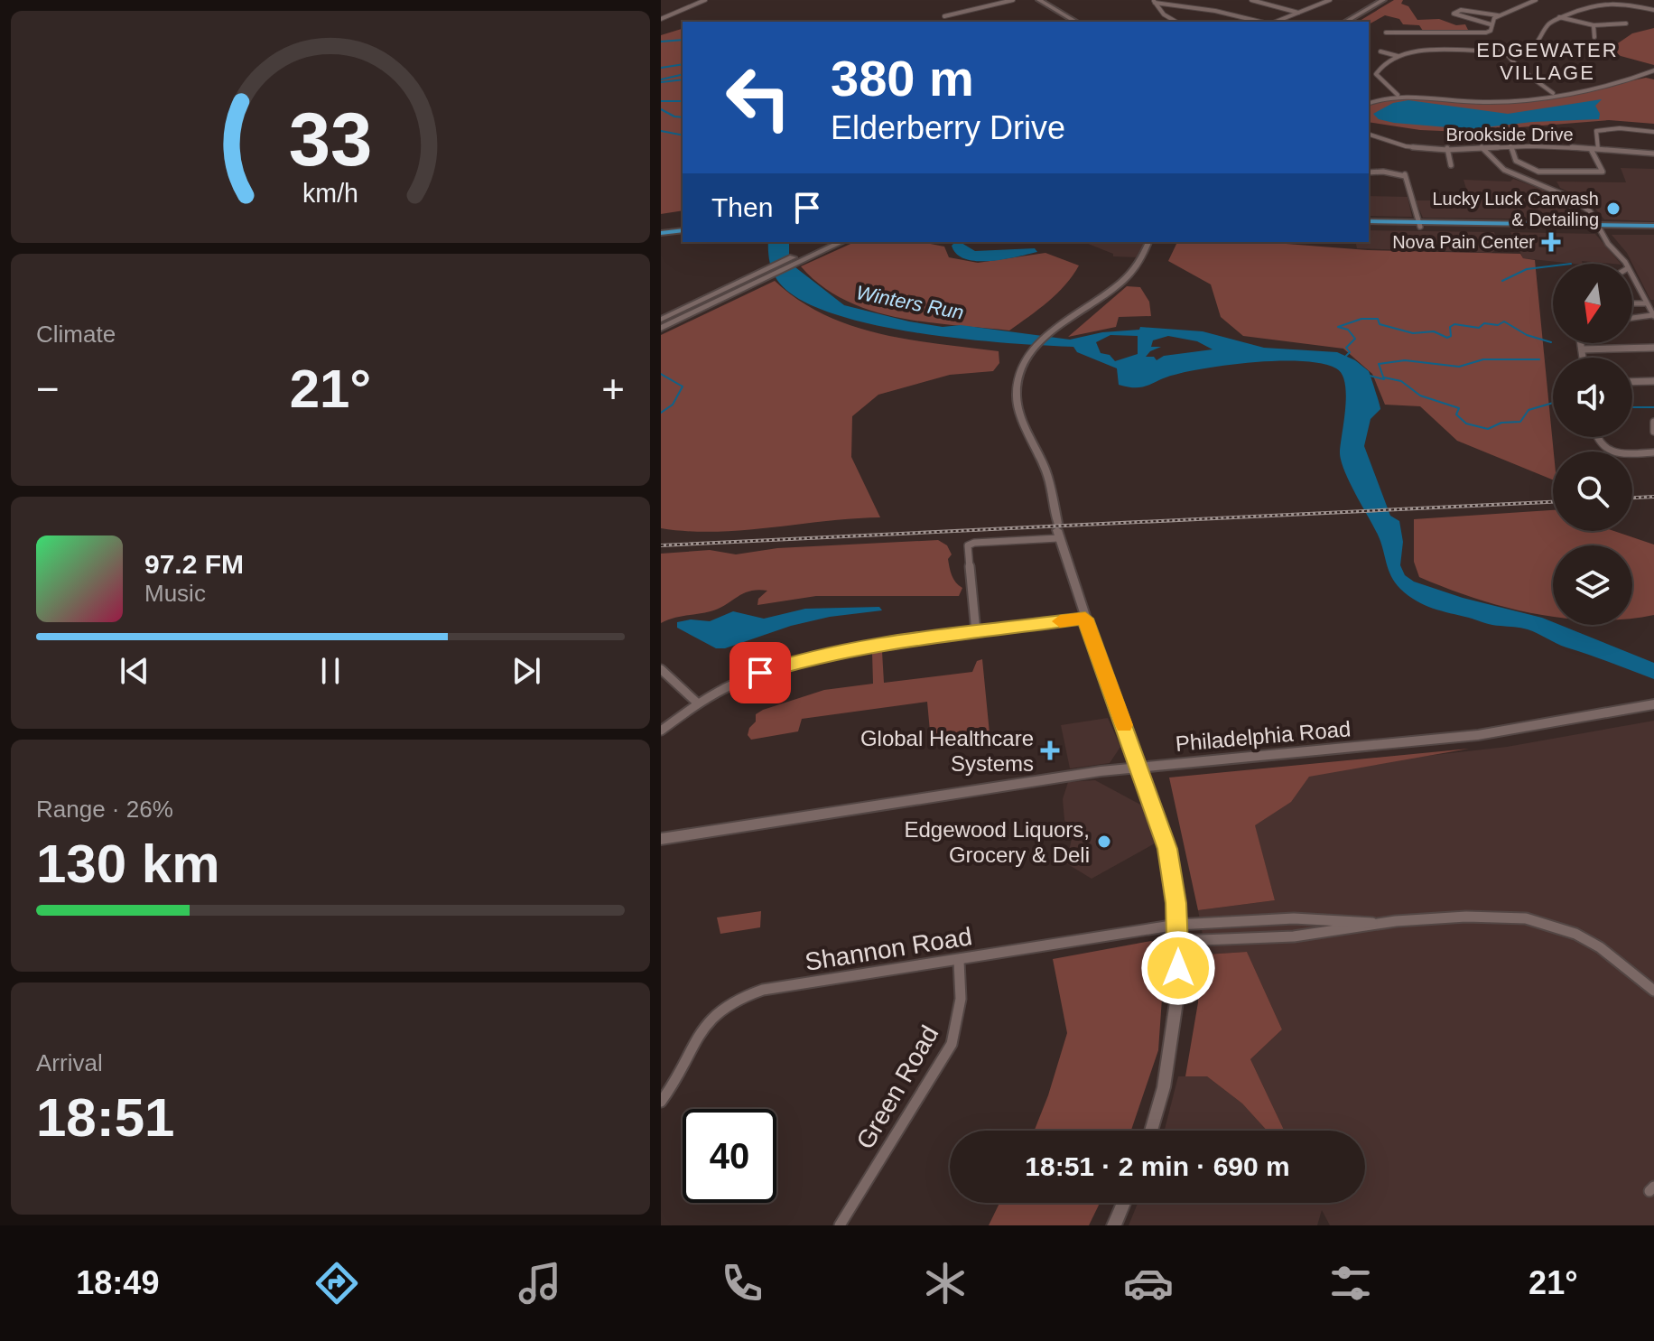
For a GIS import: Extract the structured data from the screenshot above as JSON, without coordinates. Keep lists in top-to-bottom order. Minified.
{"streets":{"main road":["Philadelphia Road"],"street":["Brookside Drive","Shannon Road","Green Road"]},"crossings":[["Shannon Road","Green Road"]],"districts":["EDGEWATER VILLAGE"],"water":["Winters Run"],"places":{"other":["Lucky Luck Carwash & Detailing","Edgewood Liquors, Grocery & Deli"],"health":["Nova Pain Center","Global Healthcare Systems"]},"north":"bottom","page":{"turn":["380 m","Elderberry Drive"],"then":"Then","tile":["Climate",["Range · 26%","130 km"],["Arrival","18:51"]],"heat":["−","21°","+"],"song":["97.2 FM","Music"],"limit":"40","trip":"18:51 · 2 min · 690 m","tabs":["18:49","21°"],"gauge":["33","km/h"]}}
